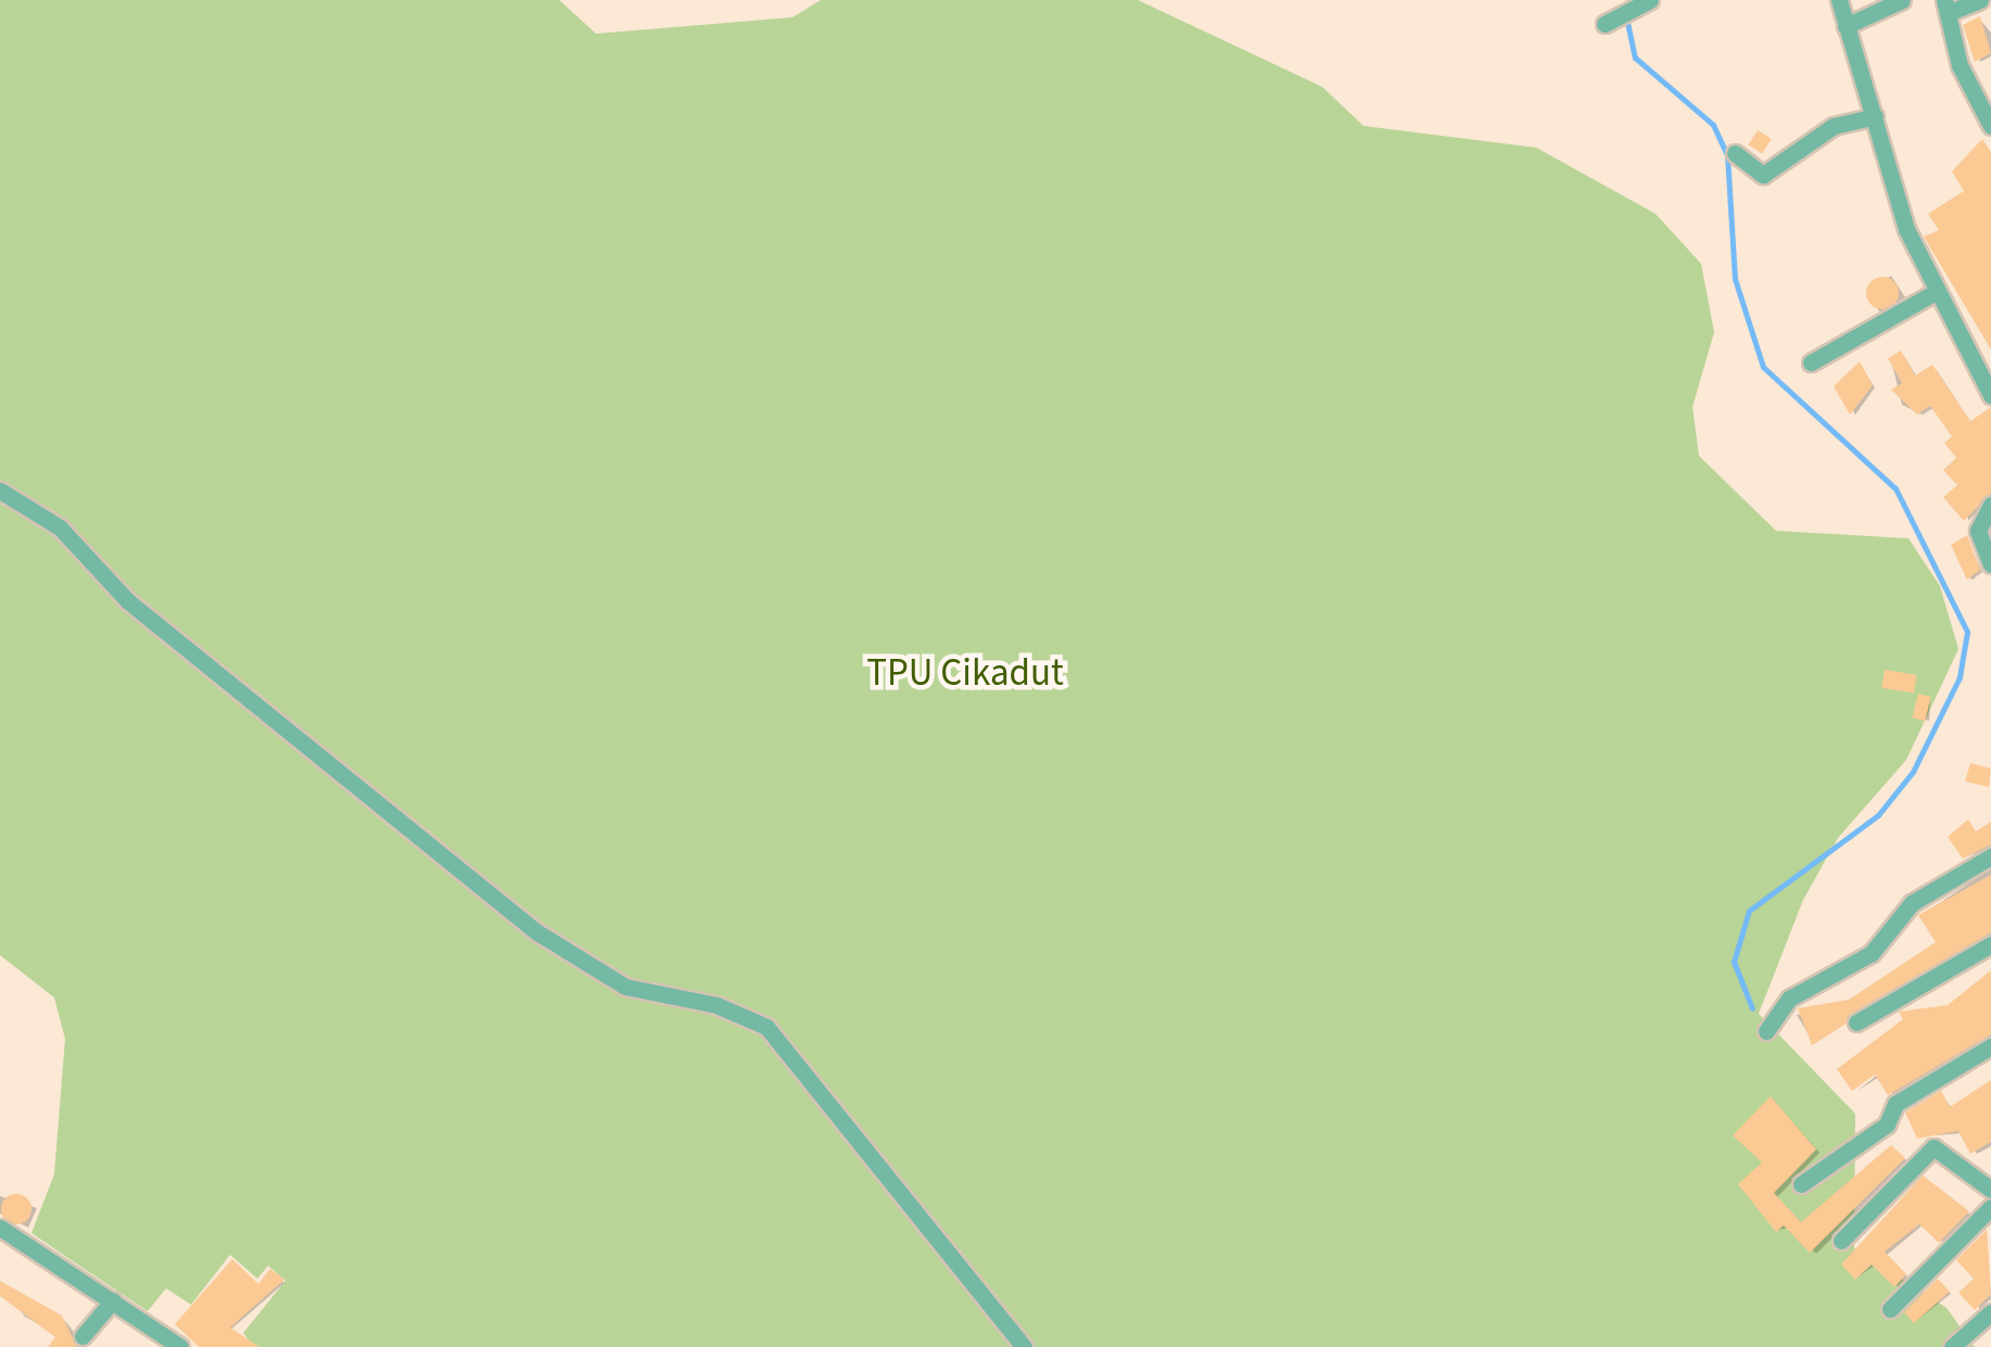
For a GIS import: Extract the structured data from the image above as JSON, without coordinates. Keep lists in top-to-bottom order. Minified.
{"parks":["TPU Cikadut"]}
